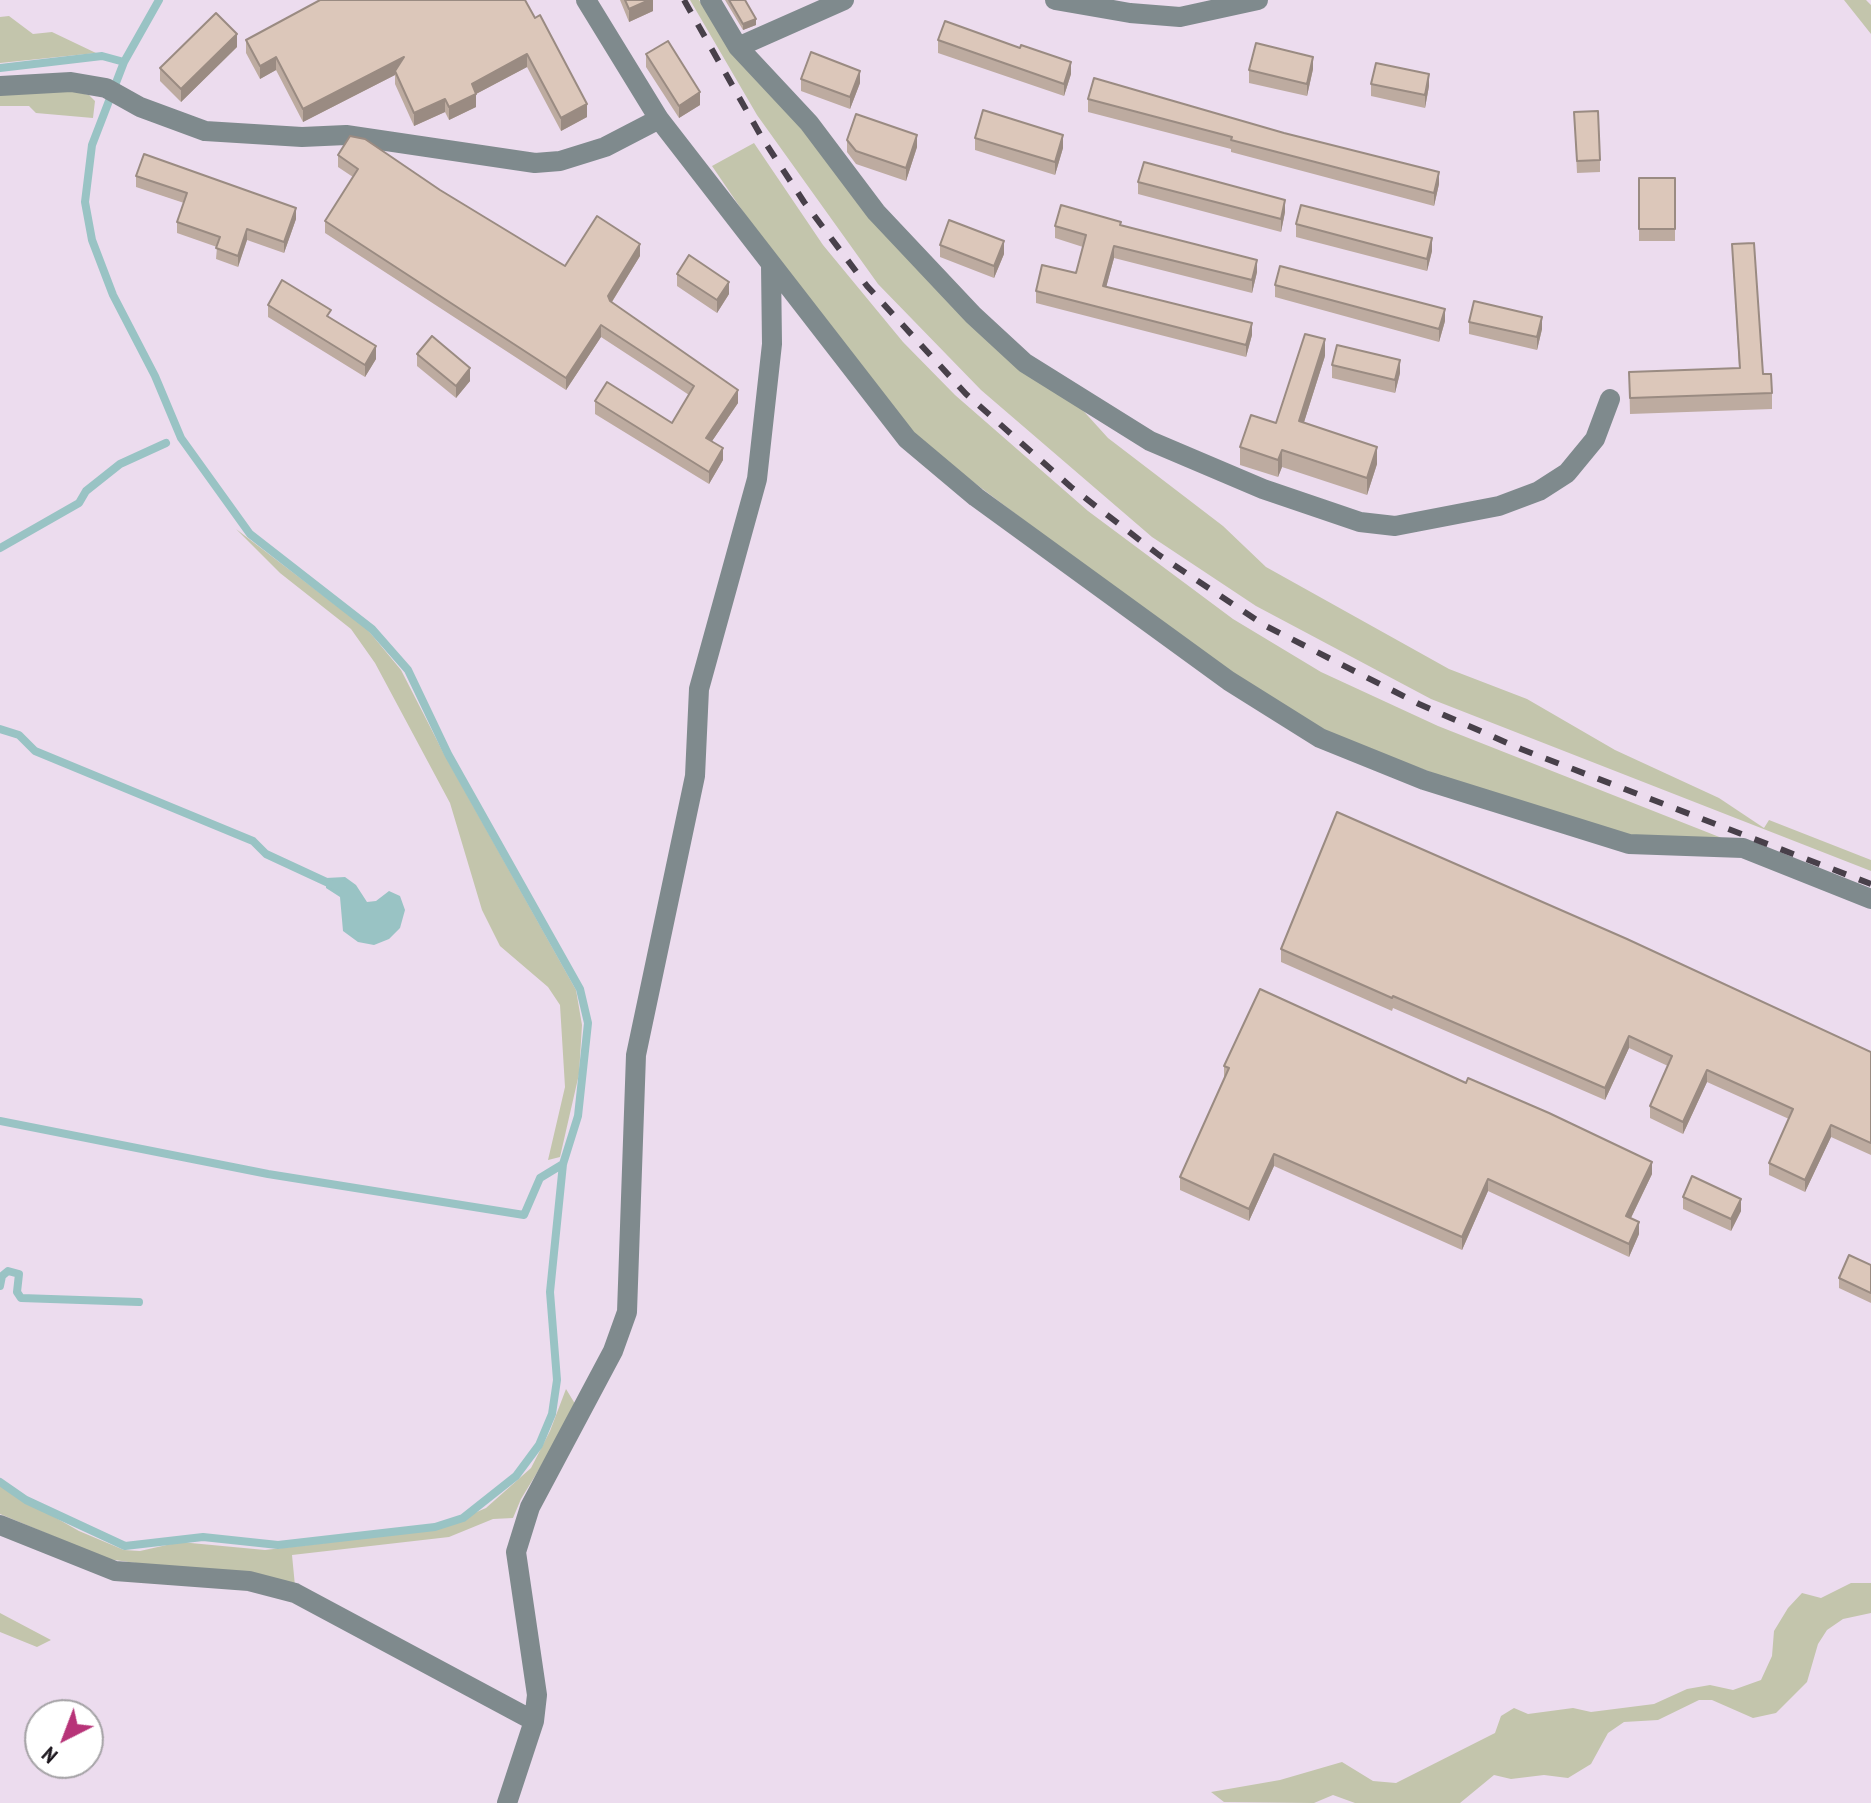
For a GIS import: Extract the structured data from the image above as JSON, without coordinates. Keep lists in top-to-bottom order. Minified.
{"north":"bottom left"}
